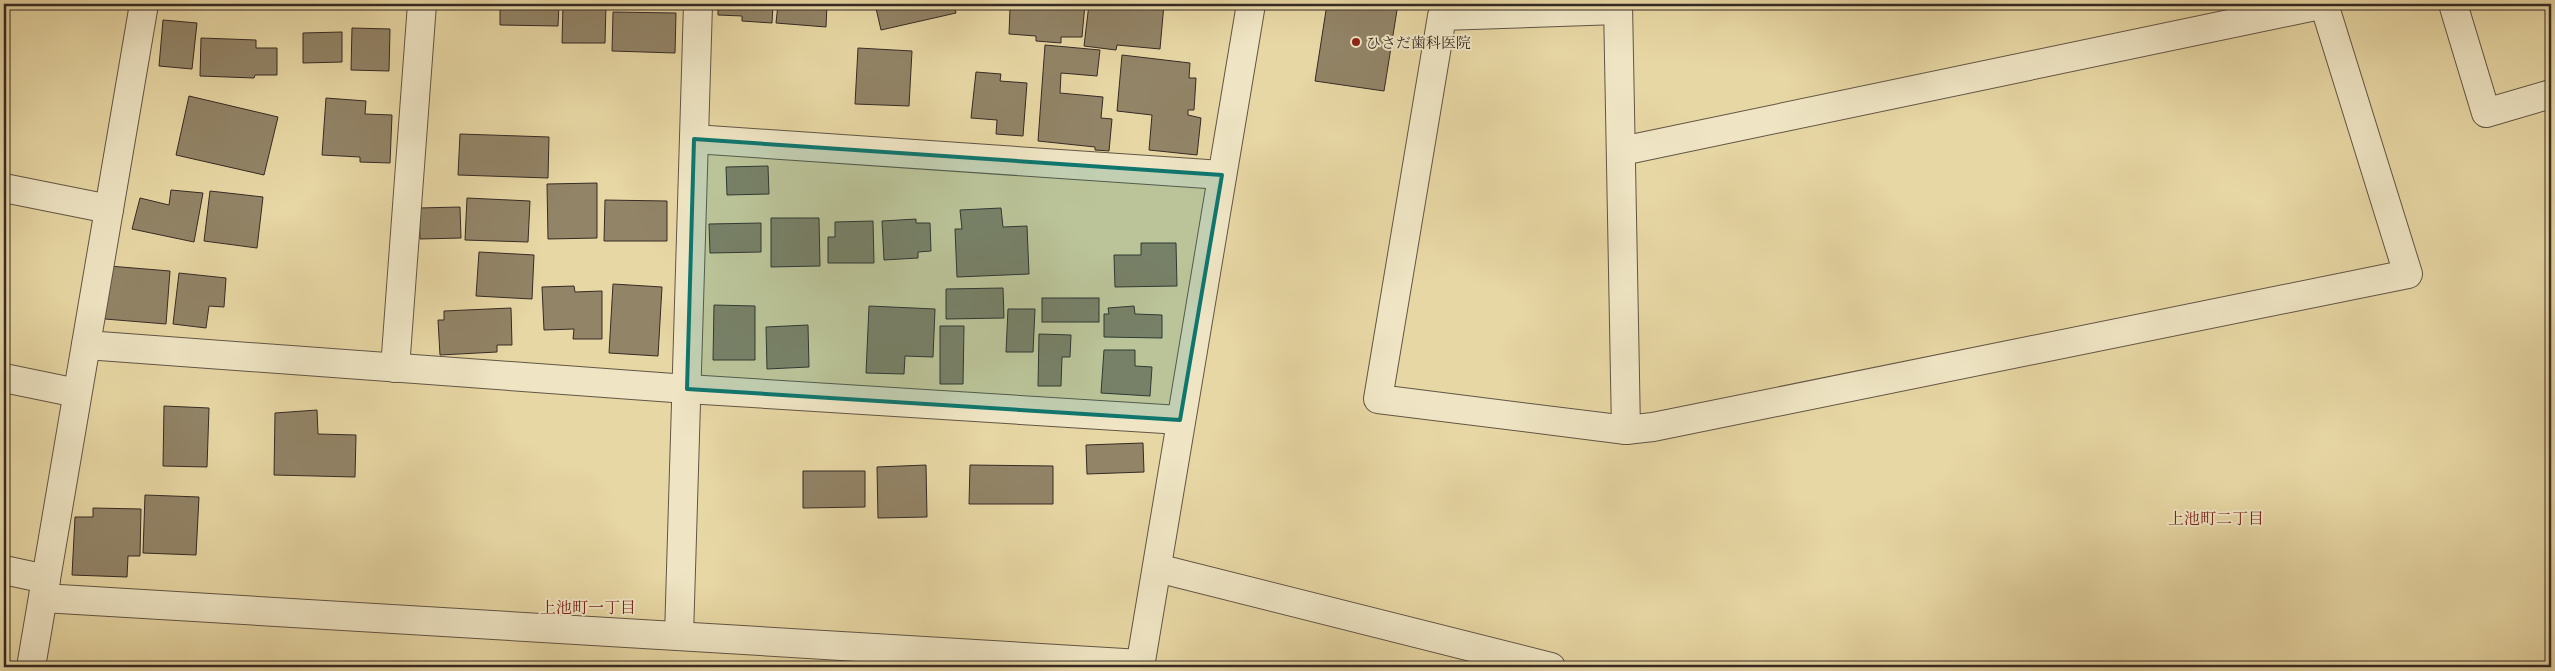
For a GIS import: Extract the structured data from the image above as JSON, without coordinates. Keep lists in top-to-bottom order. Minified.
{"districts":["上池町二丁目","上池町一丁目"],"places":["ひさだ歯科医院"]}
